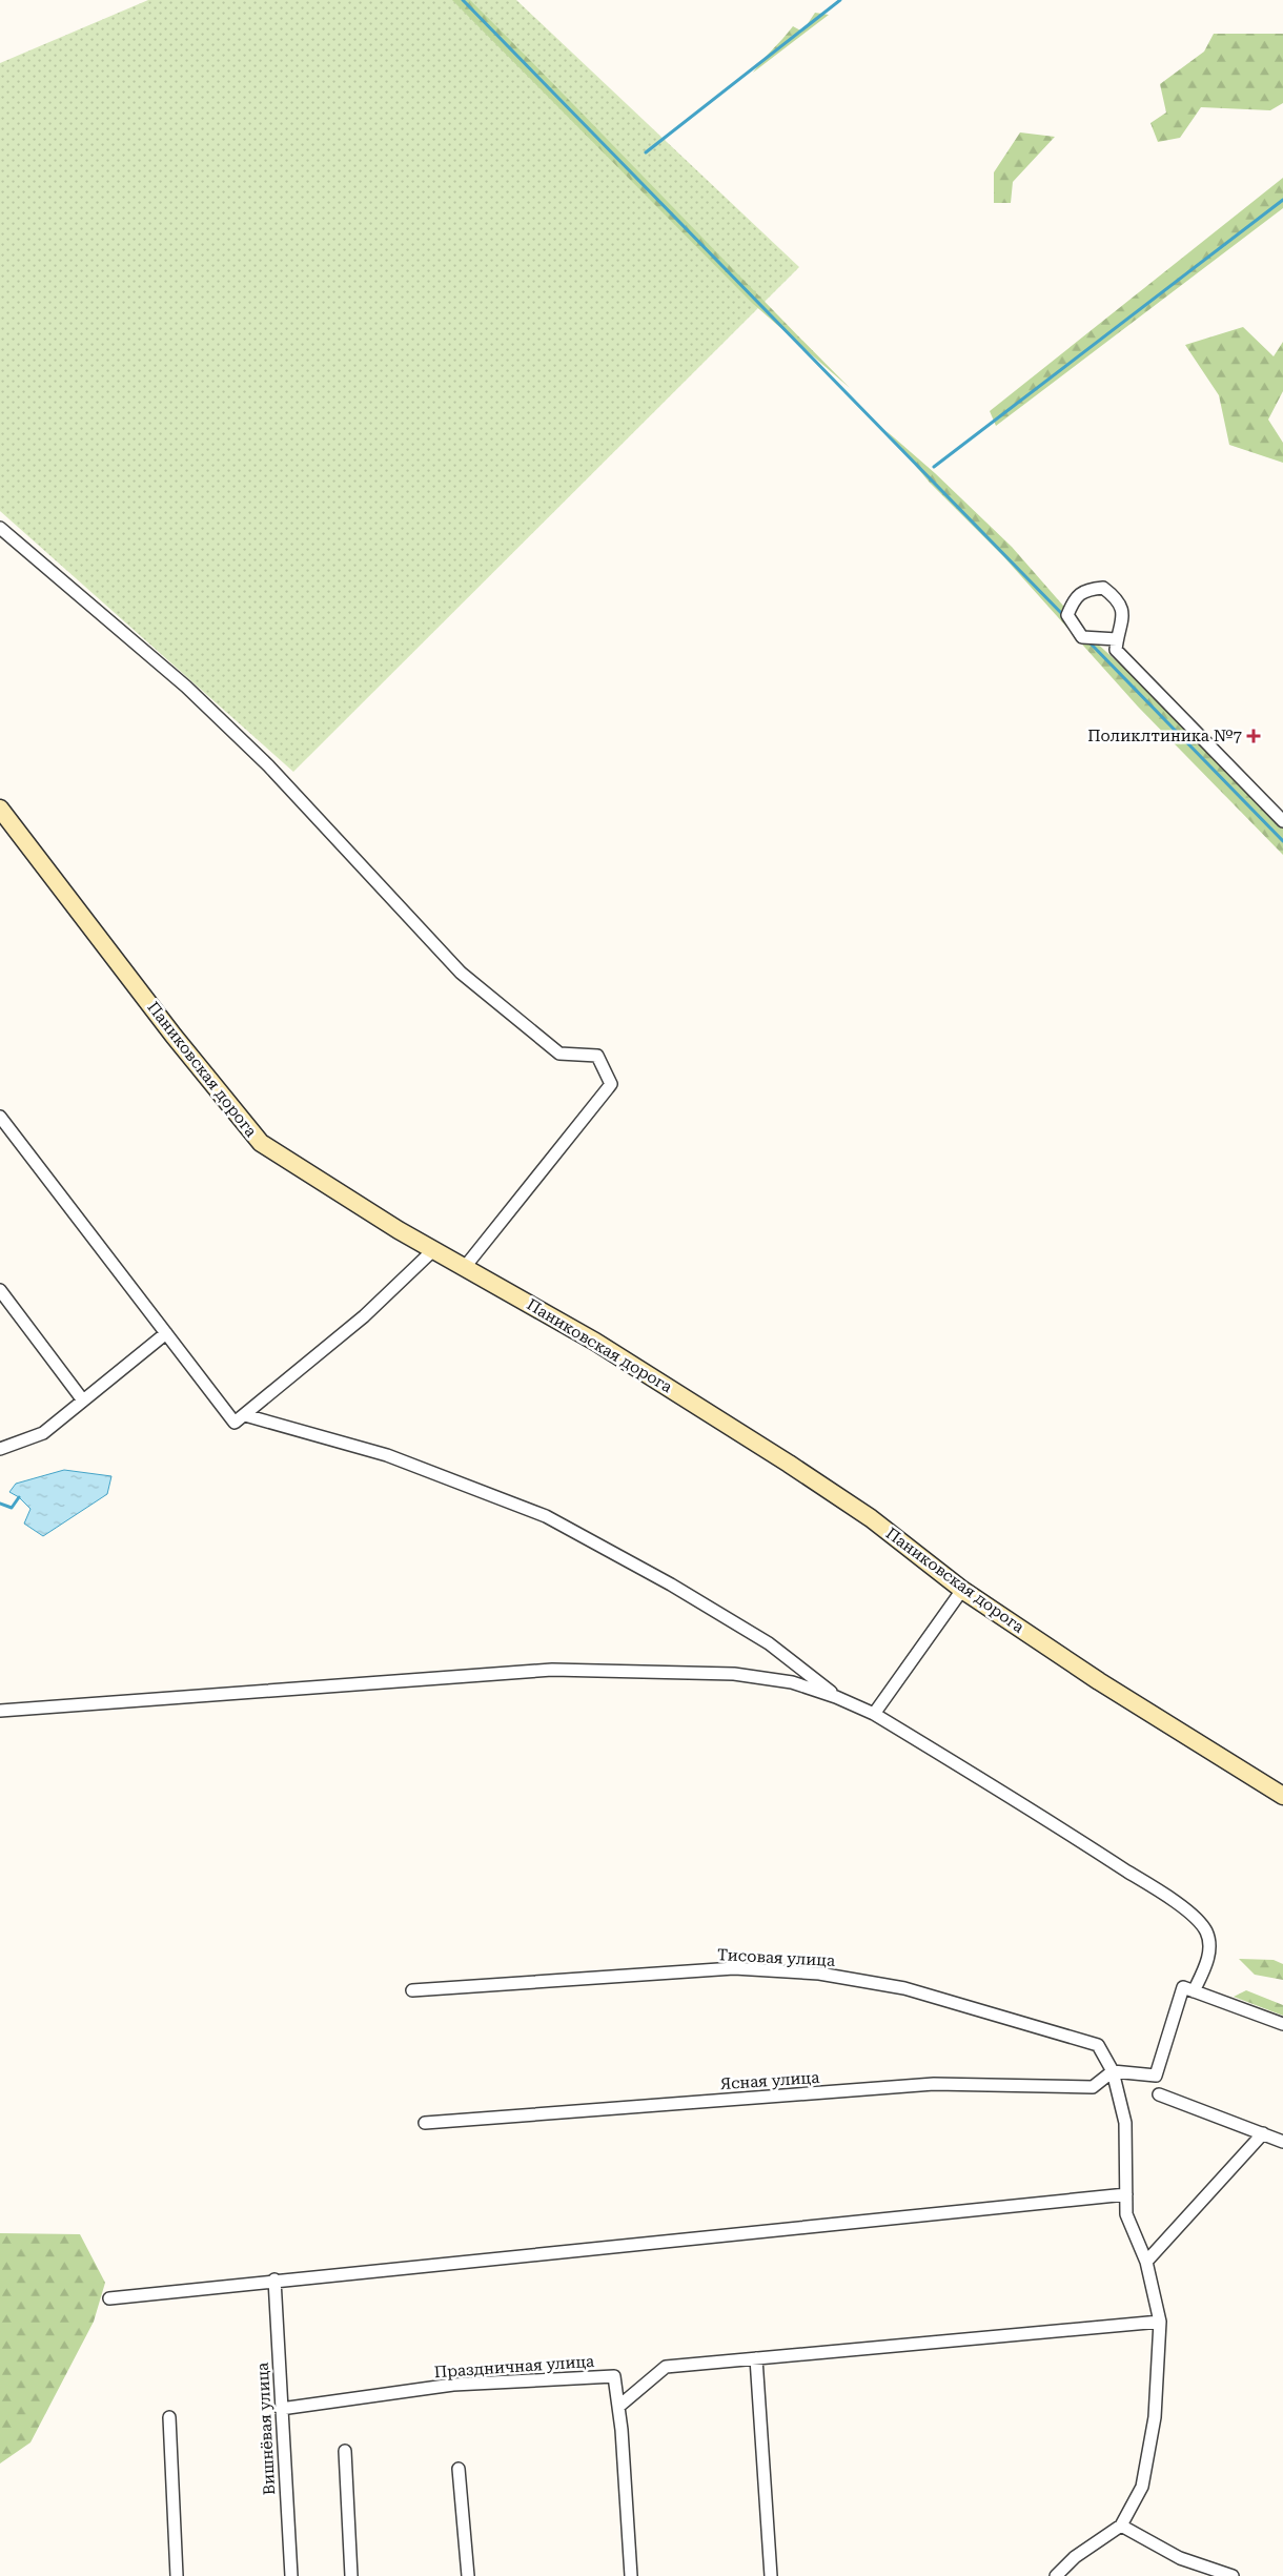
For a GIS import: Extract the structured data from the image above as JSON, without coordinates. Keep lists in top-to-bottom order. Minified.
{"streets":{"street":["Паниковская дорога","Тисовая улица","Ясная улица","Праздничная улица","Вишнёвая улица"]},"crossings":[["Тисовая улица","Ясная улица"],["Праздничная улица","Вишнёвая улица"]],"places":{"health":["Поликлтиника №7"]}}
